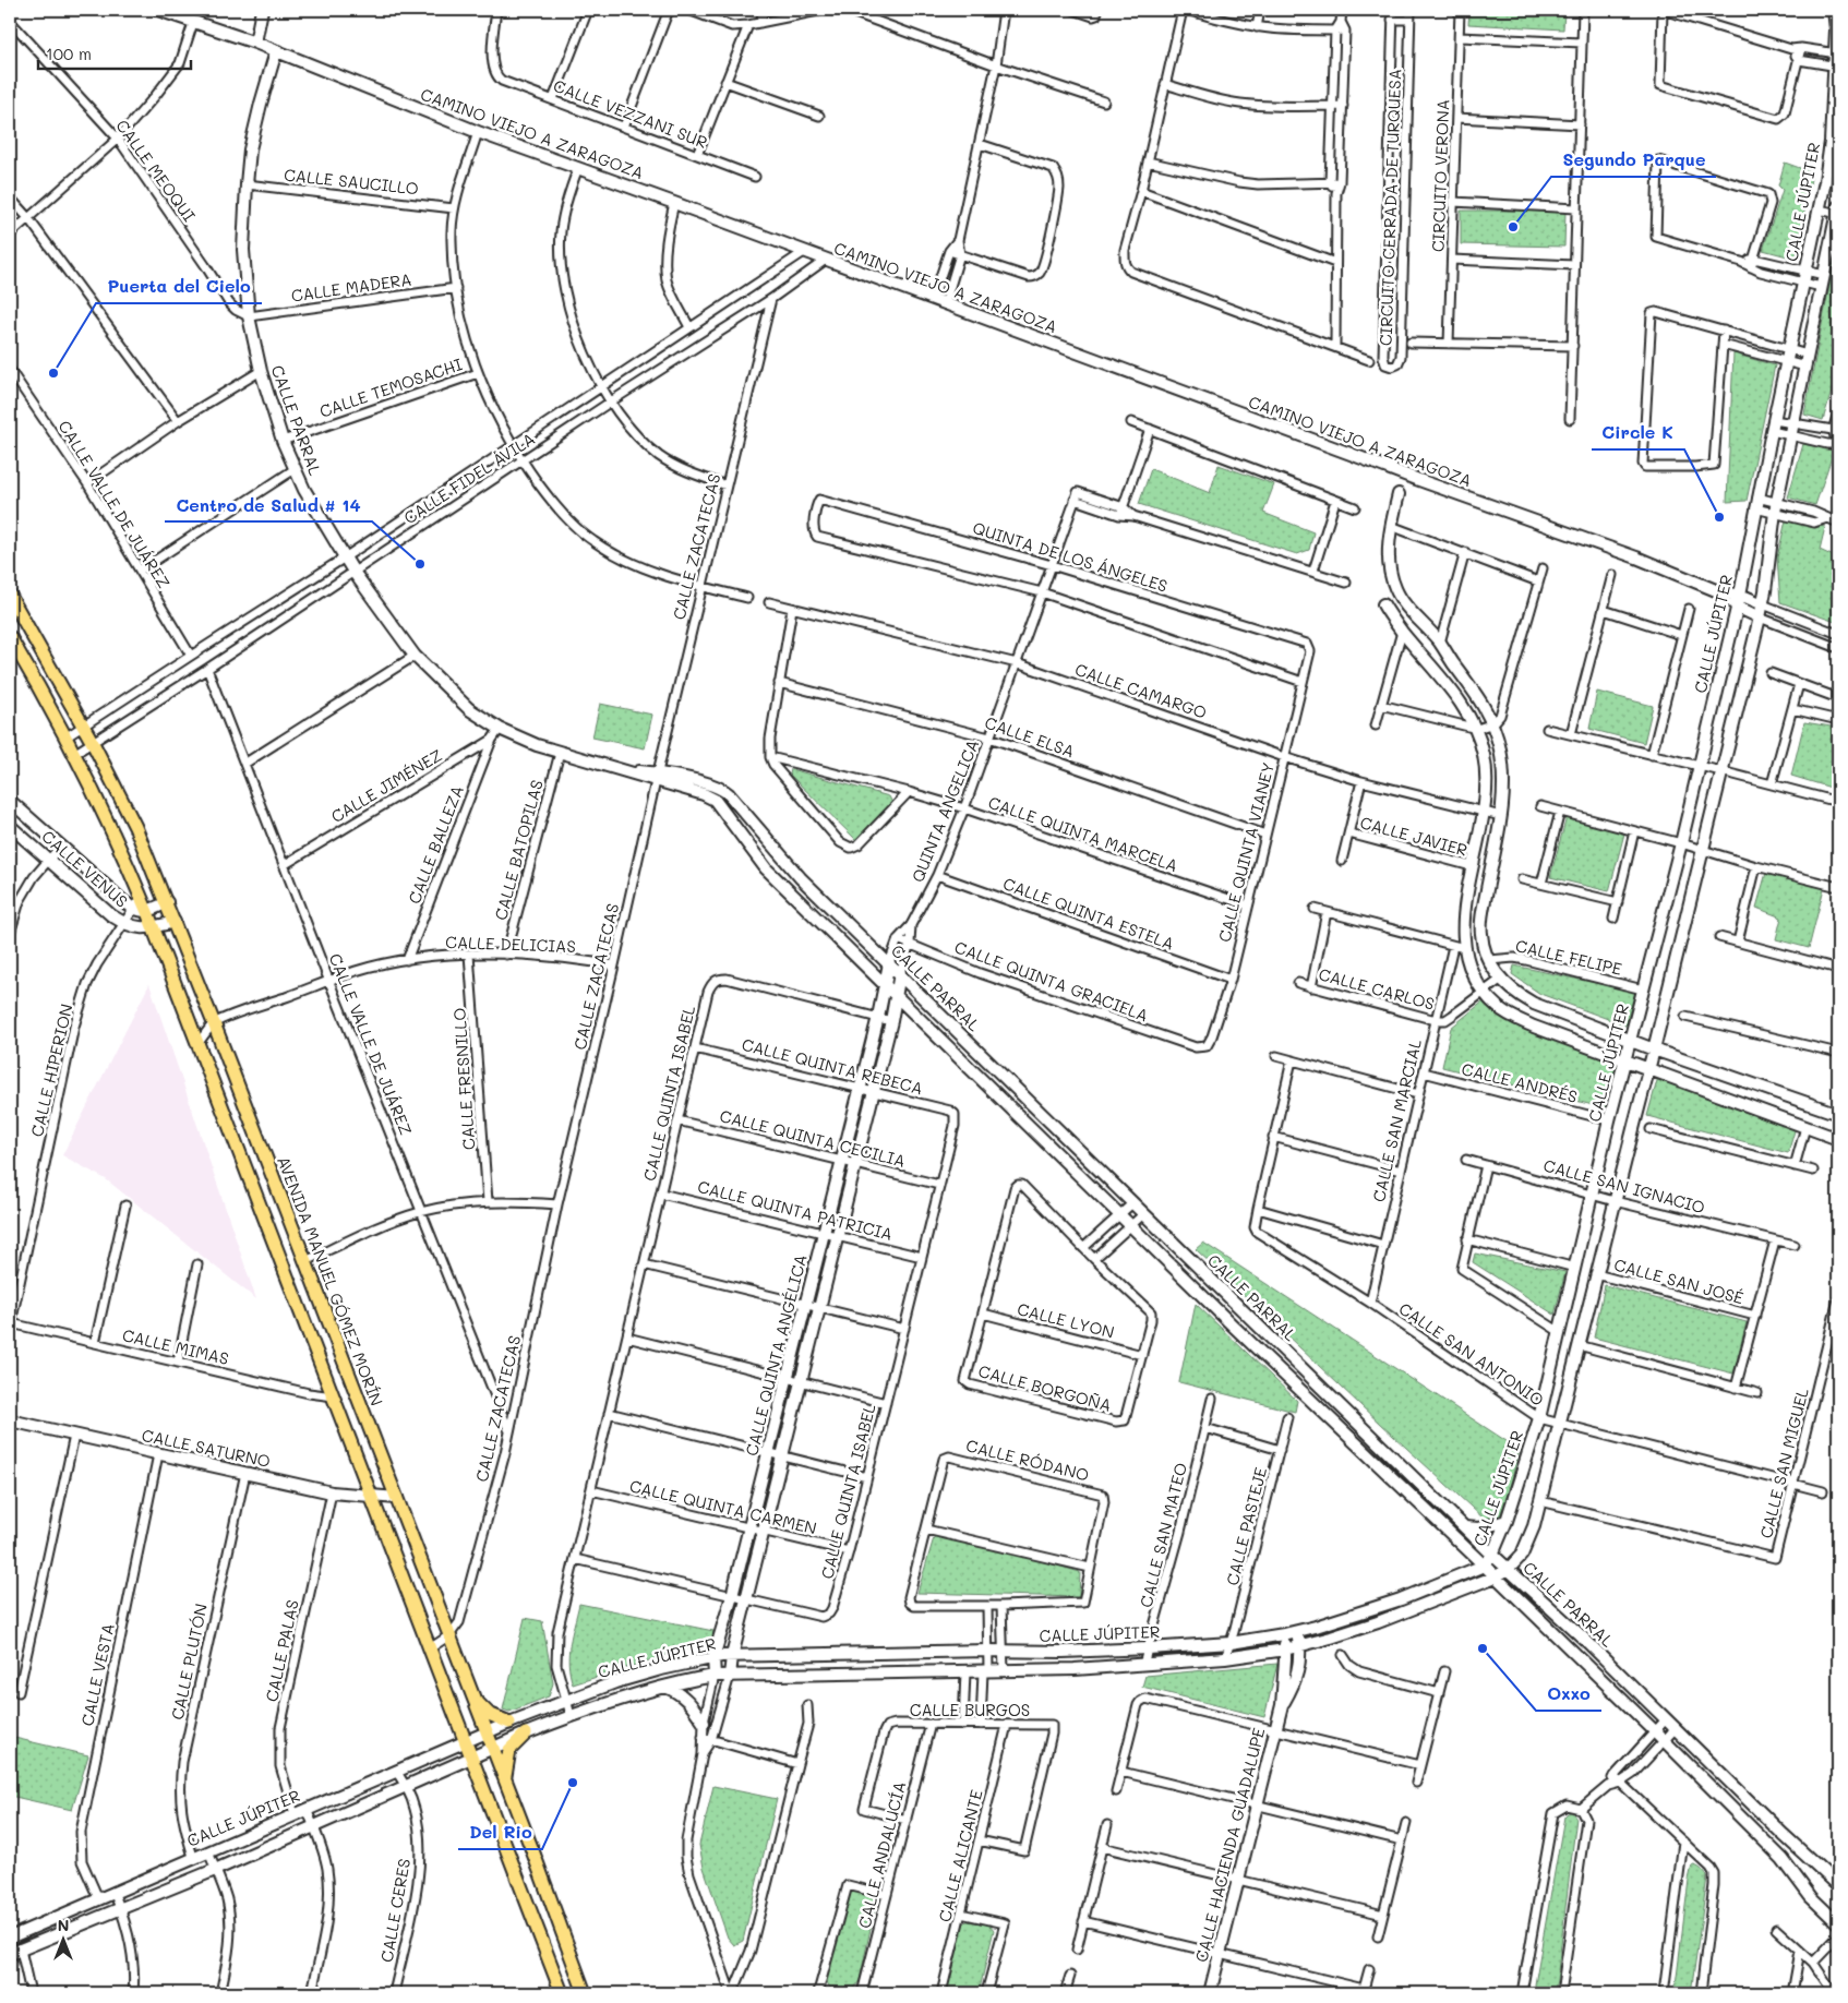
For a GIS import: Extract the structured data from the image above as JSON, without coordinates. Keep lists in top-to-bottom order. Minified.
{"streets":{"main road":["AVENIDA MANUEL GÓMEZ MORÍN"],"street":["CALLE VEZZANI SUR","CAMINO VIEJO A ZARAGOZA","CALLE MEOQUI","CIRCUITO VERONA","CALLE SAUCILLO","CALLE JÚPITER","CIRCUITO CERRADA DE TURQUESA","CALLE MADERA","CALLE TEMOSACHI","CALLE PARRAL","CALLE FIDEL ÁVILA","CALLE VALLE DE JUÁREZ","CALLE ZACATECAS","QUINTA DE LOS ÁNGELES","CALLE CAMARGO","CALLE ELSA","CALLE JIMÉNEZ","QUINTA ANGELICA","CALLE QUINTA MARCELA","CALLE JAVIER","CALLE BALLEZA","CALLE BATOPILAS","CALLE QUINTA VIANEY","CALLE VENUS","CALLE QUINTA ESTELA","CALLE DELICIAS","CALLE FELIPE","CALLE QUINTA GRACIELA","CALLE CARLOS","CALLE QUINTA REBECA","CALLE HIPERION","CALLE FRESNILLO","CALLE ANDRÉS","CALLE QUINTA ISABEL","CALLE SAN MARCIAL","CALLE QUINTA CECILIA","CALLE SAN IGNACIO","CALLE QUINTA PATRICIA","CALLE SAN JOSÉ","CALLE LYON","CALLE MIMAS","CALLE SAN ANTONIO","CALLE QUINTA ANGÉLICA","CALLE BORGOÑA","CALLE SATURNO","CALLE RÓDANO","CALLE SAN MIGUEL","CALLE QUINTA CARMEN","CALLE PASTEJE","CALLE SAN MATEO","CALLE PALAS","CALLE PLUTÓN","CALLE VESTA","CALLE BURGOS","CALLE HACIENDA GUADALUPE","CALLE ANDALUCÍA","CALLE ALICANTE","CALLE CERES"]},"crossings":[["CAMINO VIEJO A ZARAGOZA","CALLE JÚPITER"],["CAMINO VIEJO A ZARAGOZA","CALLE PARRAL"],["CAMINO VIEJO A ZARAGOZA","CALLE FIDEL ÁVILA"],["CALLE MEOQUI","CALLE MADERA"],["CALLE MEOQUI","CALLE PARRAL"],["CALLE SAUCILLO","CALLE PARRAL"],["CALLE JÚPITER","CALLE PARRAL"],["CALLE JÚPITER","CALLE FELIPE"],["CALLE JÚPITER","CALLE ANDRÉS"],["CALLE JÚPITER","CALLE QUINTA ISABEL"],["CALLE JÚPITER","CALLE SAN IGNACIO"],["CALLE JÚPITER","AVENIDA MANUEL GÓMEZ MORÍN"],["CALLE JÚPITER","CALLE SAN JOSÉ"],["CALLE JÚPITER","CALLE SAN ANTONIO"],["CALLE JÚPITER","CALLE QUINTA ANGÉLICA"],["CALLE JÚPITER","CALLE SAN MIGUEL"],["CALLE JÚPITER","CALLE PASTEJE"],["CALLE JÚPITER","CALLE SAN MATEO"],["CALLE JÚPITER","CALLE PALAS"],["CALLE JÚPITER","CALLE PLUTÓN"],["CALLE JÚPITER","CALLE VESTA"],["CALLE JÚPITER","CALLE HACIENDA GUADALUPE"],["CALLE JÚPITER","CALLE CERES"],["CALLE MADERA","CALLE PARRAL"],["CALLE TEMOSACHI","CALLE PARRAL"],["CALLE PARRAL","CALLE FIDEL ÁVILA"],["CALLE PARRAL","CALLE ZACATECAS"],["CALLE PARRAL","CALLE JIMÉNEZ"],["CALLE PARRAL","QUINTA ANGELICA"],["CALLE PARRAL","CALLE BATOPILAS"],["CALLE PARRAL","CALLE QUINTA ANGÉLICA"],["CALLE FIDEL ÁVILA","CALLE VALLE DE JUÁREZ"],["CALLE FIDEL ÁVILA","CALLE ZACATECAS"],["CALLE FIDEL ÁVILA","AVENIDA MANUEL GÓMEZ MORÍN"],["CALLE VALLE DE JUÁREZ","CALLE ZACATECAS"],["CALLE VALLE DE JUÁREZ","CALLE JIMÉNEZ"],["CALLE VALLE DE JUÁREZ","CALLE DELICIAS"],["CALLE ZACATECAS","CALLE DELICIAS"],["CALLE ZACATECAS","AVENIDA MANUEL GÓMEZ MORÍN"],["QUINTA DE LOS ÁNGELES","QUINTA ANGELICA"],["QUINTA DE LOS ÁNGELES","CALLE QUINTA VIANEY"],["CALLE CAMARGO","QUINTA ANGELICA"],["CALLE CAMARGO","CALLE QUINTA VIANEY"],["CALLE ELSA","QUINTA ANGELICA"],["CALLE ELSA","CALLE QUINTA VIANEY"],["CALLE JIMÉNEZ","CALLE BALLEZA"],["QUINTA ANGELICA","CALLE QUINTA MARCELA"],["QUINTA ANGELICA","CALLE QUINTA ESTELA"],["QUINTA ANGELICA","CALLE QUINTA GRACIELA"],["QUINTA ANGELICA","CALLE QUINTA ANGÉLICA"],["CALLE QUINTA MARCELA","CALLE QUINTA VIANEY"],["CALLE BALLEZA","CALLE DELICIAS"],["CALLE BATOPILAS","CALLE DELICIAS"],["CALLE QUINTA VIANEY","CALLE QUINTA ESTELA"],["CALLE QUINTA VIANEY","CALLE QUINTA GRACIELA"],["CALLE VENUS","CALLE HIPERION"],["CALLE VENUS","AVENIDA MANUEL GÓMEZ MORÍN"],["CALLE DELICIAS","CALLE FRESNILLO"],["CALLE DELICIAS","AVENIDA MANUEL GÓMEZ MORÍN"],["CALLE CARLOS","CALLE SAN MARCIAL"],["CALLE QUINTA REBECA","CALLE QUINTA ISABEL"],["CALLE QUINTA REBECA","CALLE QUINTA ANGÉLICA"],["CALLE HIPERION","CALLE MIMAS"],["CALLE ANDRÉS","CALLE SAN MARCIAL"],["CALLE QUINTA ISABEL","CALLE QUINTA CECILIA"],["CALLE QUINTA ISABEL","CALLE QUINTA PATRICIA"],["CALLE QUINTA ISABEL","CALLE QUINTA ANGÉLICA"],["CALLE QUINTA ISABEL","CALLE QUINTA CARMEN"],["CALLE SAN MARCIAL","CALLE SAN ANTONIO"],["CALLE QUINTA CECILIA","CALLE QUINTA ANGÉLICA"],["CALLE QUINTA PATRICIA","CALLE QUINTA ANGÉLICA"],["AVENIDA MANUEL GÓMEZ MORÍN","CALLE SATURNO"],["CALLE LYON","CALLE BORGOÑA"],["CALLE SAN ANTONIO","CALLE SAN MIGUEL"],["CALLE QUINTA ANGÉLICA","CALLE QUINTA CARMEN"],["CALLE SATURNO","CALLE PALAS"],["CALLE SATURNO","CALLE PLUTÓN"],["CALLE SATURNO","CALLE VESTA"],["CALLE BURGOS","CALLE ANDALUCÍA"],["CALLE BURGOS","CALLE ALICANTE"]],"places":["Segundo Parque","Puerta del Cielo","Circle K","Centro de Salud # 14","Oxxo","Del Rio"],"scale_bar":"100 m","north":"top"}
